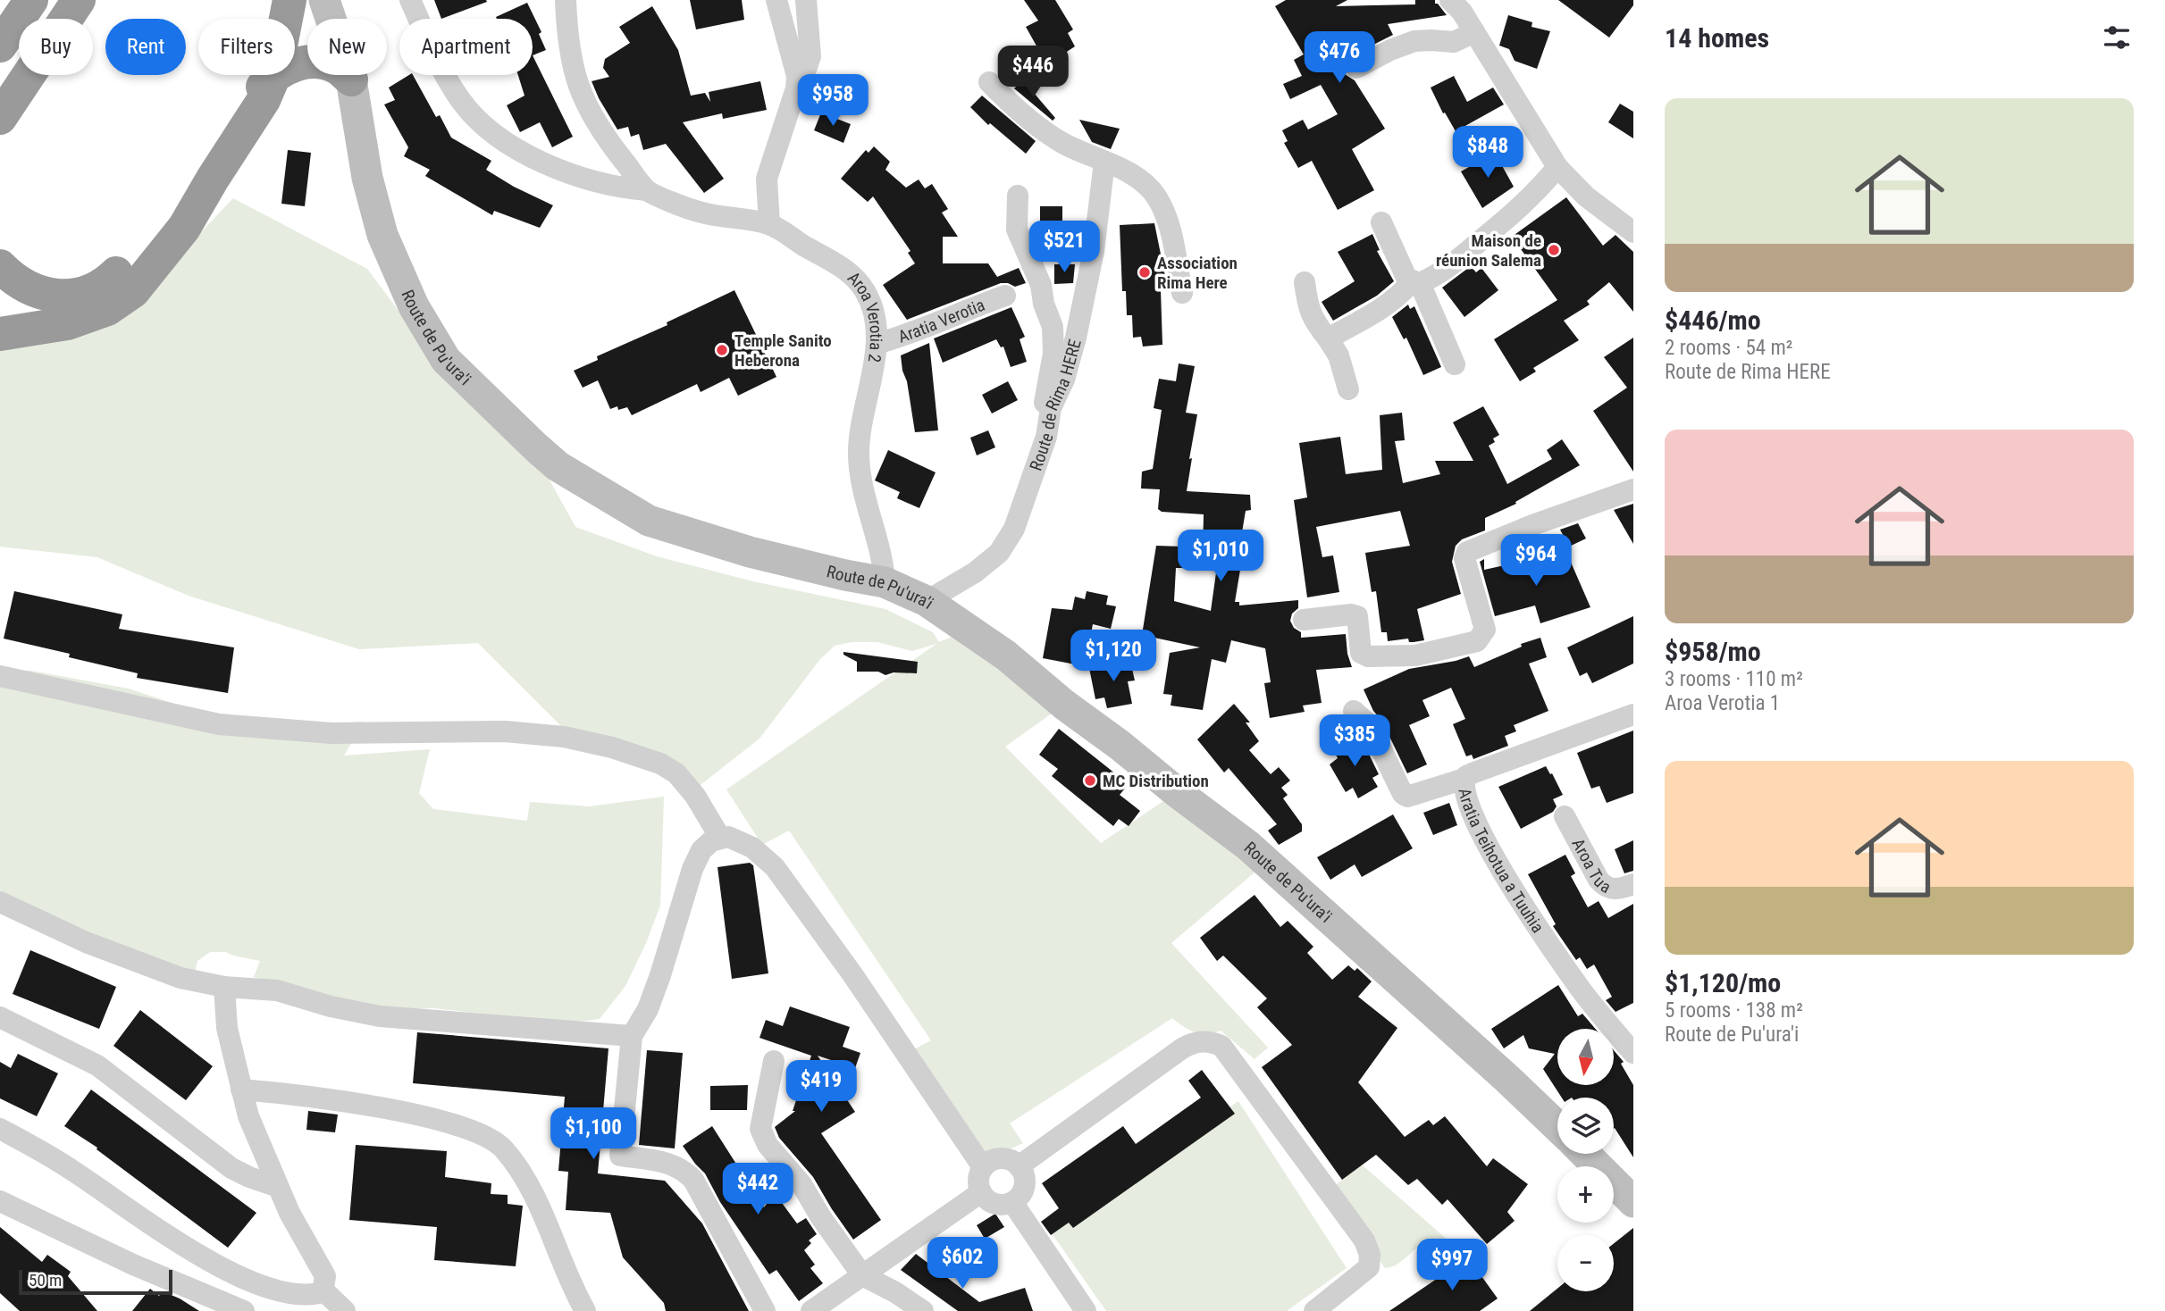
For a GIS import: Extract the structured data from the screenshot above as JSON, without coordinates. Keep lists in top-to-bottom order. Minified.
{"streets":{"main road":["Route de Pu'ura'i"],"street":["Aroa Verotia 2","Aratia Verotia","Route de Rima HERE","Aratia Teihotua a Tuuhia","Aroa Tua"]},"crossings":[["Aroa Verotia 2","Aratia Verotia"],["Aroa Verotia 2","Route de Pu'ura'i"],["Route de Pu'ura'i","Route de Rima HERE"]],"places":["Maison de réunion Salema","Association Rima Here","Temple Sanito Heberona","MC Distribution"],"scale_bar":"50 m","north":"bottom","page":{"heading":"14 homes","chip":["Buy","Rent","Filters","New","Apartment"],"price":["$476","$446","$958","$848","$521","$1,010","$964","$1,120","$385","$419","$1,100","$442","$602","$997"],"list":[{"name":"$446/mo","note":"2 rooms · 54 m² · Route de Rima HERE"},{"name":"$958/mo","note":"3 rooms · 110 m² · Aroa Verotia 1"},{"name":"$1,120/mo","note":"5 rooms · 138 m² · Route de Pu'ura'i"}],"map_buttons":["+","−"],"scale":"50 m"}}
